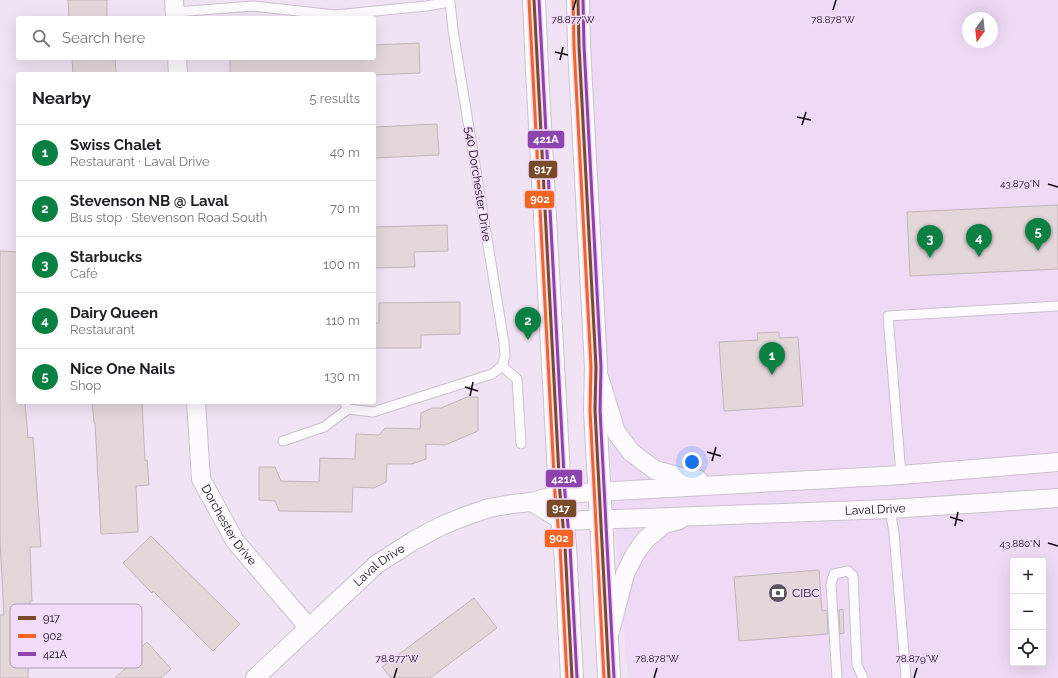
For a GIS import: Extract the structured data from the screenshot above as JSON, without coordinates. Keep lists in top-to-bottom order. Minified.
{"streets":{"street":["Laval Drive","Dorchester Drive"],"lane":["540 Dorchester Drive"]},"crossings":[["Laval Drive","Dorchester Drive"]],"places":{"bank":["CIBC"]},"lines":["transit line 917","transit line 902","transit line 421A"],"legend":["917","902","421A"],"north":"bottom","page":{"search":"Search here","heading":["Nearby","5 results"],"list":[{"mark":"1","name":"Swiss Chalet","note":"Restaurant · Laval Drive","value":"40 m"},{"mark":"2","name":"Stevenson NB @ Laval","note":"Bus stop · Stevenson Road South","value":"70 m"},{"mark":"3","name":"Starbucks","note":"Café","value":"100 m"},{"mark":"4","name":"Dairy Queen","note":"Restaurant","value":"110 m"},{"mark":"5","name":"Nice One Nails","note":"Shop","value":"130 m"}],"pins":["5","4","3","2","1"],"map_buttons":["+","−"]},"coordinates":["78.877°W","78.878°W","43.879°N","43.880°N","78.879°W"]}
